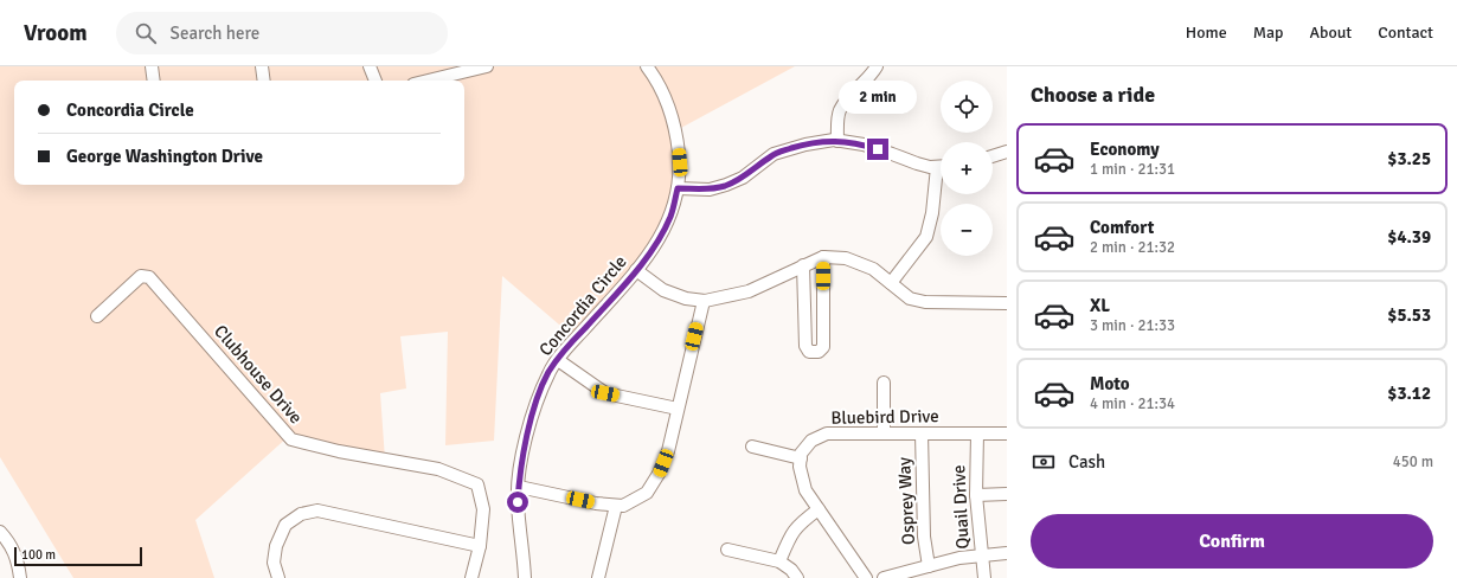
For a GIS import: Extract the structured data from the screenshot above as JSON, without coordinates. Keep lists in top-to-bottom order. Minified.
{"streets":{"street":["Concordia Circle","Clubhouse Drive","Bluebird Drive","Osprey Way","Quail Drive"]},"crossings":[["Bluebird Drive","Osprey Way"],["Bluebird Drive","Quail Drive"]],"scale_bar":"100 m","page":{"header":"Vroom","search":"Search here","nav":["Home","Map","About","Contact"],"heading":"Choose a ride","map_buttons":["+","−"],"bubble":"2 min","banner":["Concordia Circle","George Washington Drive"],"list":[{"name":"Economy","note":"1 min · 21:31","value":"$3.25"},{"name":"Comfort","note":"2 min · 21:32","value":"$4.39"},{"name":"XL","note":"3 min · 21:33","value":"$5.53"},{"name":"Moto","note":"4 min · 21:34","value":"$3.12"}],"pay":["Cash","450 m"],"buttons":"Confirm","scale":"100 m"}}
